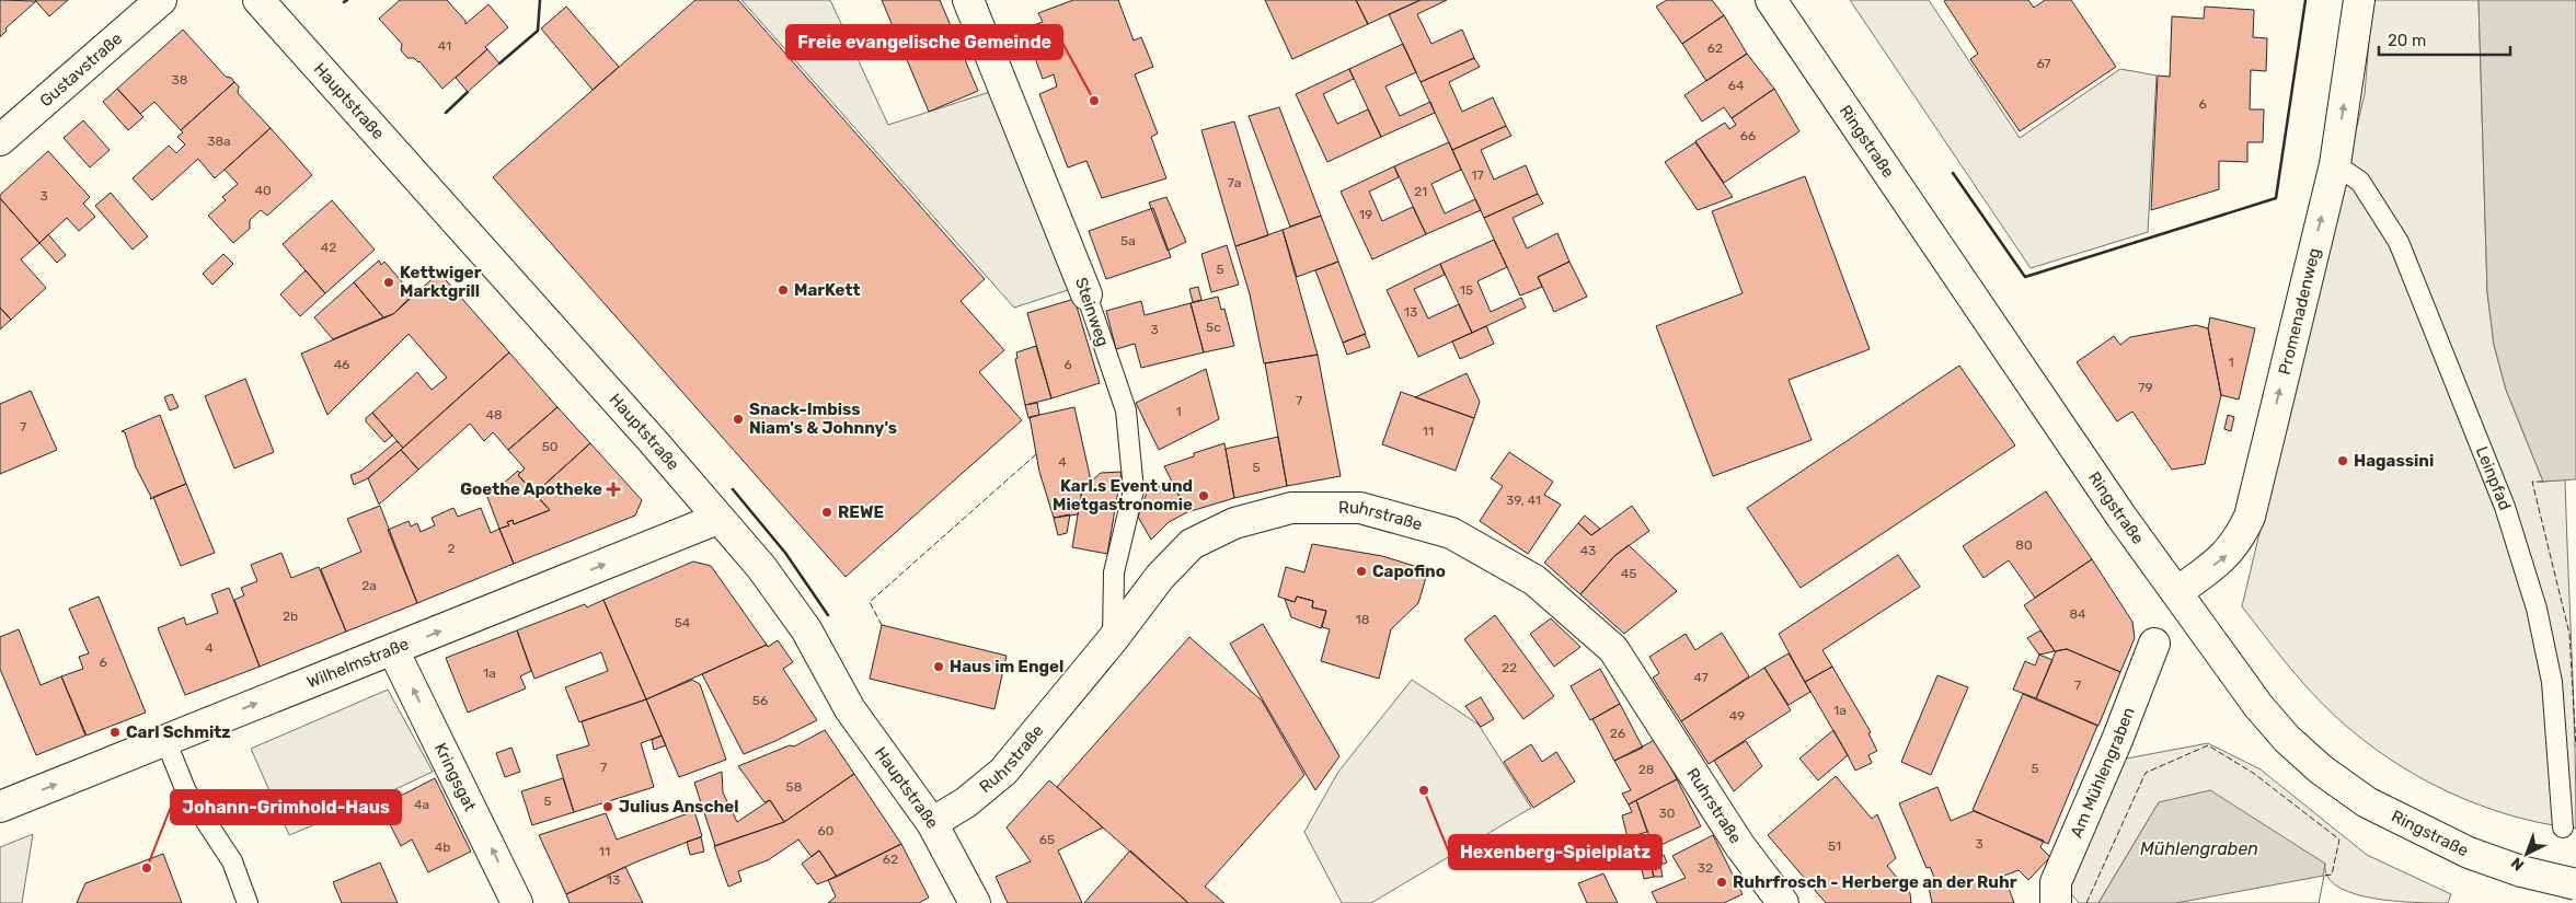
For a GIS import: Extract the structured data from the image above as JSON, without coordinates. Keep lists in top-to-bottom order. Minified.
{"streets":{"street":["Gustavstraße","Hauptstraße","Ringstraße","Steinweg","Promenadenweg","Ruhrstraße","Wilhelmstraße","Am Mühlengraben","Kringsgat"],"lane":["Leinpfad"]},"crossings":[["Hauptstraße","Ruhrstraße"],["Hauptstraße","Wilhelmstraße"],["Ringstraße","Promenadenweg"],["Steinweg","Ruhrstraße"],["Promenadenweg","Leinpfad"],["Wilhelmstraße","Kringsgat"]],"one_way":["Promenadenweg","Wilhelmstraße","Kringsgat"],"water":["Mühlengraben"],"places":{"other":["Freie evangelische Gemeinde","Kettwiger Marktgrill","MarKett","Snack-Imbiss Niam's & Johnny's","Hagassini","Karl.s Event und Mietgastronomie","REWE","Capofino","Haus im Engel","Carl Schmitz","Hexenberg-Spielplatz","Julius Anschel","Johann-Grimhold-Haus","Ruhrfrosch - Herberge an der Ruhr"],"health":["Goethe Apotheke"]},"house_numbers":["41","62","67","38","64","6","66","38a","17","7a","40","21","3","19","5a","42","5","15","13","5c","3","1","46","6","79","7","1","48","7","11","50","4","5","39, 41","80","2","43","45","2a","84","2b","18","54","4","6","22","1a","47","7","56","1a","49","26","7","5","28","58","5","4a","30","60","65","3","51","4b","11","62","32","13"],"scale_bar":"20 m","north":"bottom left"}
